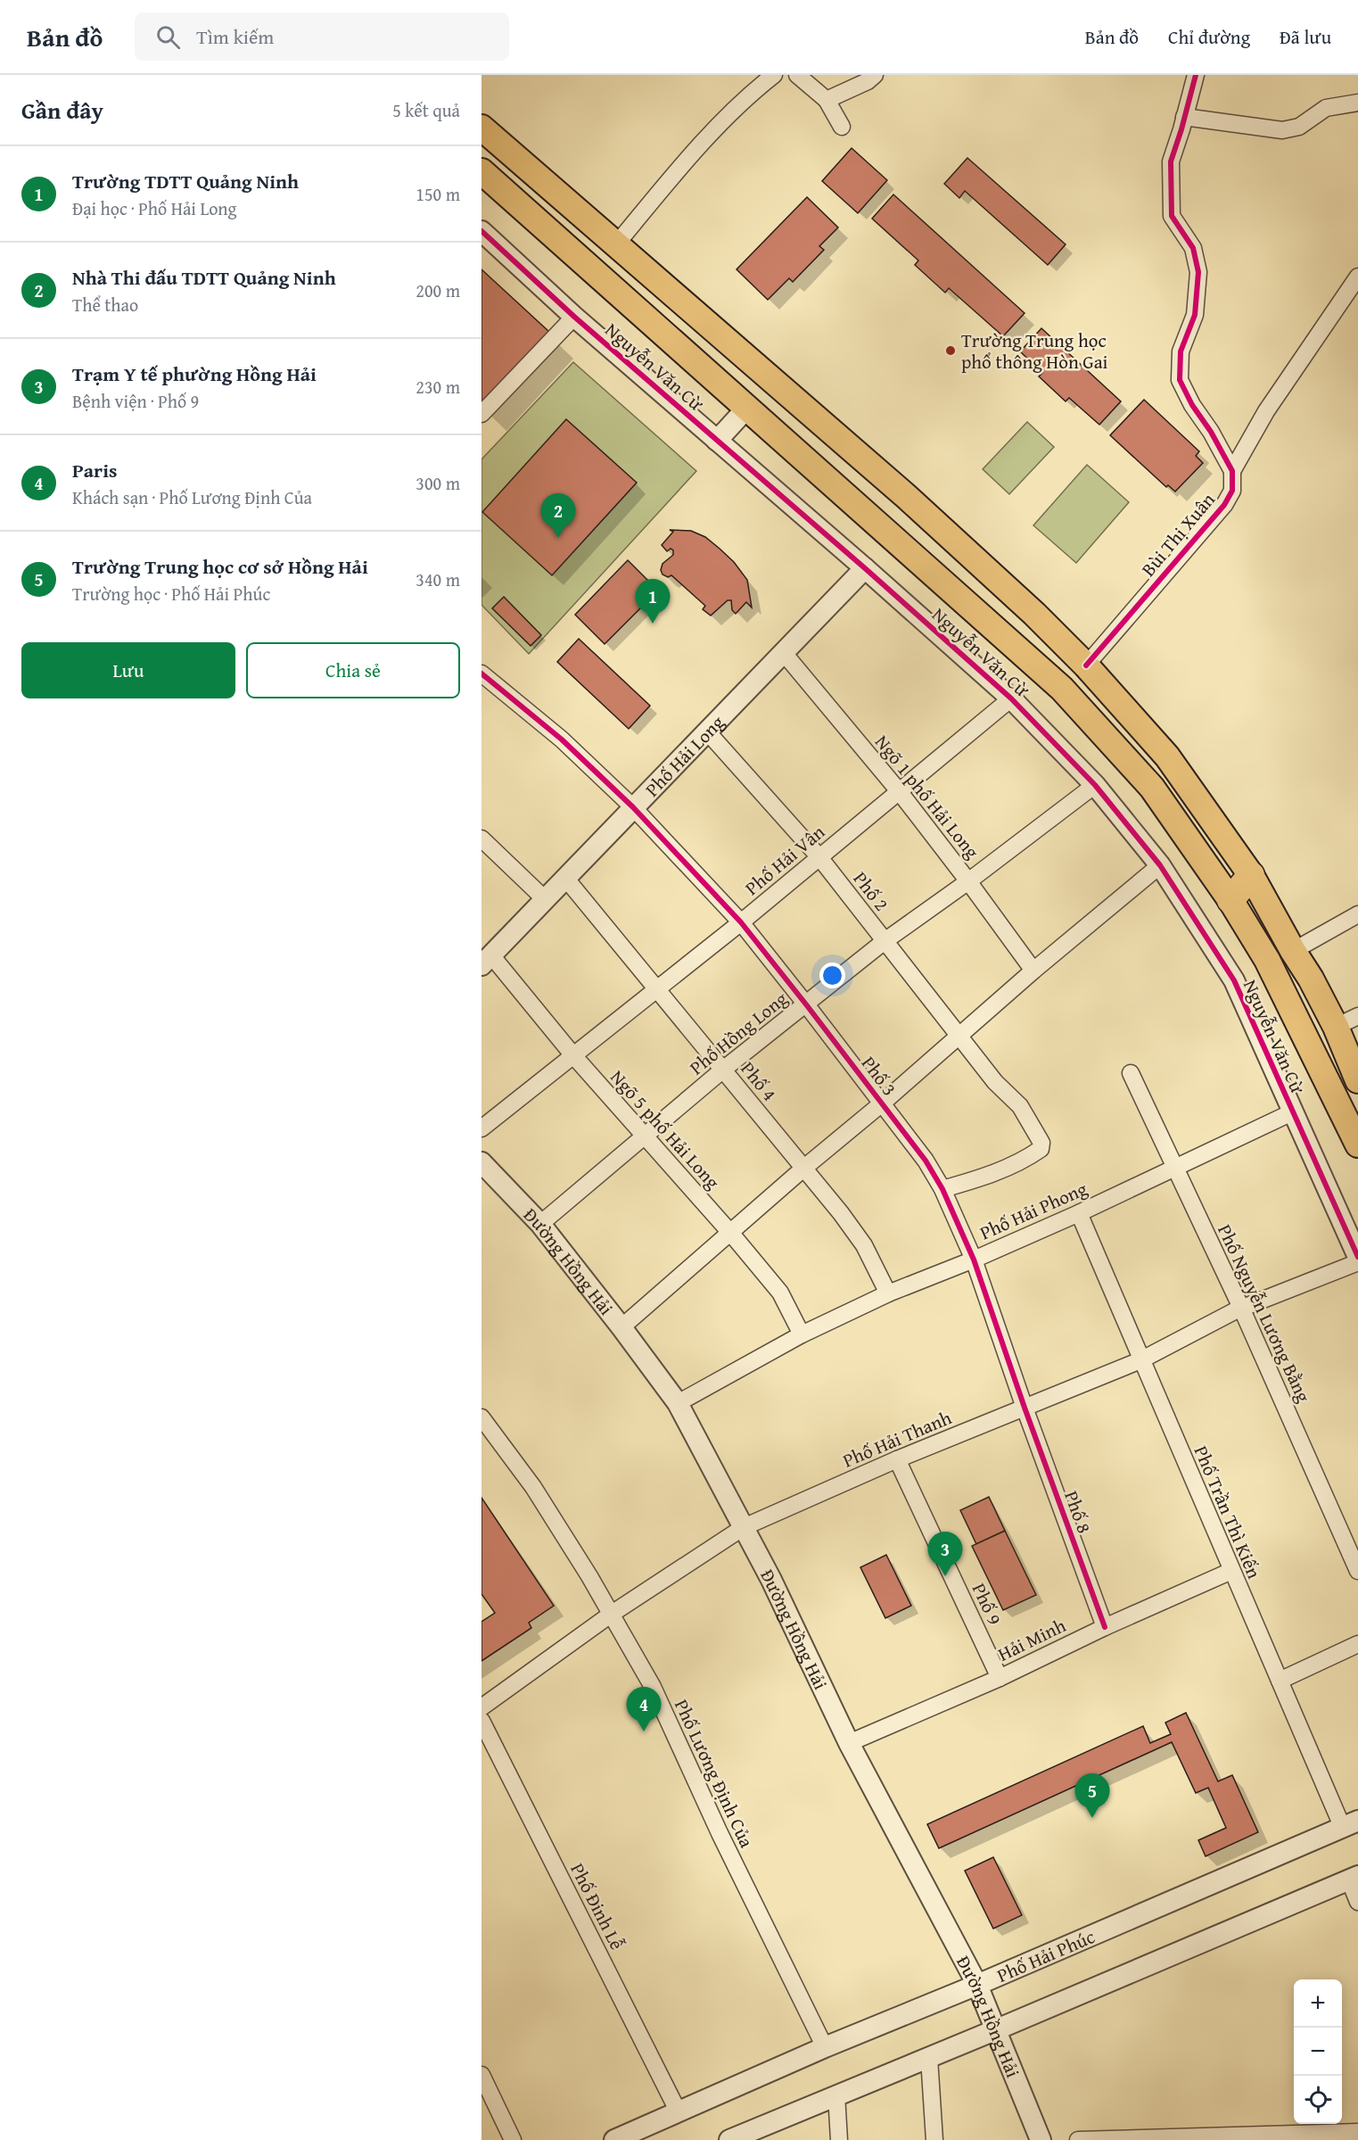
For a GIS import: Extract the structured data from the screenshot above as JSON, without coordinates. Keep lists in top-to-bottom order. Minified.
{"streets":{"main road":["Nguyễn Văn Cừ"],"street":["Bùi Thị Xuân","Phố Hải Long","Ngõ 1 phố Hải Long","Phố Hải Vân","Phố 2","Phố Hồng Long","Phố 3","Phố 4","Ngõ 5 phố Hải Long","Phố Hải Phong","Đường Hồng Hải","Phố Nguyễn Lương Bằng","Phố Hải Thanh","Phố 8","Phố Trần Thì Kiến","Phố 9","Hải Minh","Phố Lương Định Của","Phố Đinh Lễ","Phố Hải Phúc"]},"crossings":[["Nguyễn Văn Cừ","Phố Hải Long"],["Nguyễn Văn Cừ","Phố Hải Vân"],["Nguyễn Văn Cừ","Phố Hồng Long"],["Nguyễn Văn Cừ","Phố Hải Phong"],["Phố Hải Long","Ngõ 1 phố Hải Long"],["Phố Hải Long","Phố 2"],["Phố Hải Long","Phố 3"],["Phố Hải Long","Phố 4"],["Phố Hải Long","Ngõ 5 phố Hải Long"],["Ngõ 1 phố Hải Long","Phố Hải Vân"],["Ngõ 1 phố Hải Long","Phố Hồng Long"],["Phố Hải Vân","Phố 2"],["Phố Hải Vân","Phố 3"],["Phố Hải Vân","Phố 4"],["Phố Hải Vân","Ngõ 5 phố Hải Long"],["Phố 2","Phố Hồng Long"],["Phố 2","Phố 3"],["Phố Hồng Long","Phố 3"],["Phố Hồng Long","Phố 4"],["Phố Hồng Long","Ngõ 5 phố Hải Long"],["Phố Hồng Long","Đường Hồng Hải"],["Phố 3","Phố Hải Phong"],["Phố 3","Phố Hải Thanh"],["Phố 3","Phố 8"],["Phố 4","Phố Hải Phong"],["Ngõ 5 phố Hải Long","Phố Hải Phong"],["Phố Hải Phong","Đường Hồng Hải"],["Phố Hải Phong","Phố Nguyễn Lương Bằng"],["Phố Hải Phong","Phố Trần Thì Kiến"],["Đường Hồng Hải","Phố Hải Thanh"],["Đường Hồng Hải","Hải Minh"],["Đường Hồng Hải","Phố Hải Phúc"],["Phố Nguyễn Lương Bằng","Phố Hải Thanh"],["Phố Hải Thanh","Phố 8"],["Phố Hải Thanh","Phố Trần Thì Kiến"],["Phố Hải Thanh","Phố 9"],["Phố Hải Thanh","Phố Lương Định Của"],["Phố 8","Hải Minh"],["Phố Trần Thì Kiến","Hải Minh"],["Phố Trần Thì Kiến","Phố Hải Phúc"],["Phố 9","Hải Minh"],["Phố Lương Định Của","Phố Hải Phúc"],["Phố Đinh Lễ","Phố Hải Phúc"]],"places":["Trường Trung học phổ thông Hòn Gai"],"page":{"header":"Bản đồ","search":"Tìm kiếm","nav":["Bản đồ","Chỉ đường","Đã lưu"],"heading":["Gần đây","5 kết quả"],"list":[{"mark":"1","name":"Trường TDTT Quảng Ninh","note":"Đại học · Phố Hải Long","value":"150 m"},{"mark":"2","name":"Nhà Thi đấu TDTT Quảng Ninh","note":"Thể thao","value":"200 m"},{"mark":"3","name":"Trạm Y tế phường Hồng Hải","note":"Bệnh viện · Phố 9","value":"230 m"},{"mark":"4","name":"Paris","note":"Khách sạn · Phố Lương Định Của","value":"300 m"},{"mark":"5","name":"Trường Trung học cơ sở Hồng Hải","note":"Trường học · Phố Hải Phúc","value":"340 m"}],"pins":["2","1","3","4","5"],"buttons":["Lưu","Chia sẻ"],"map_buttons":["+","−"]}}
